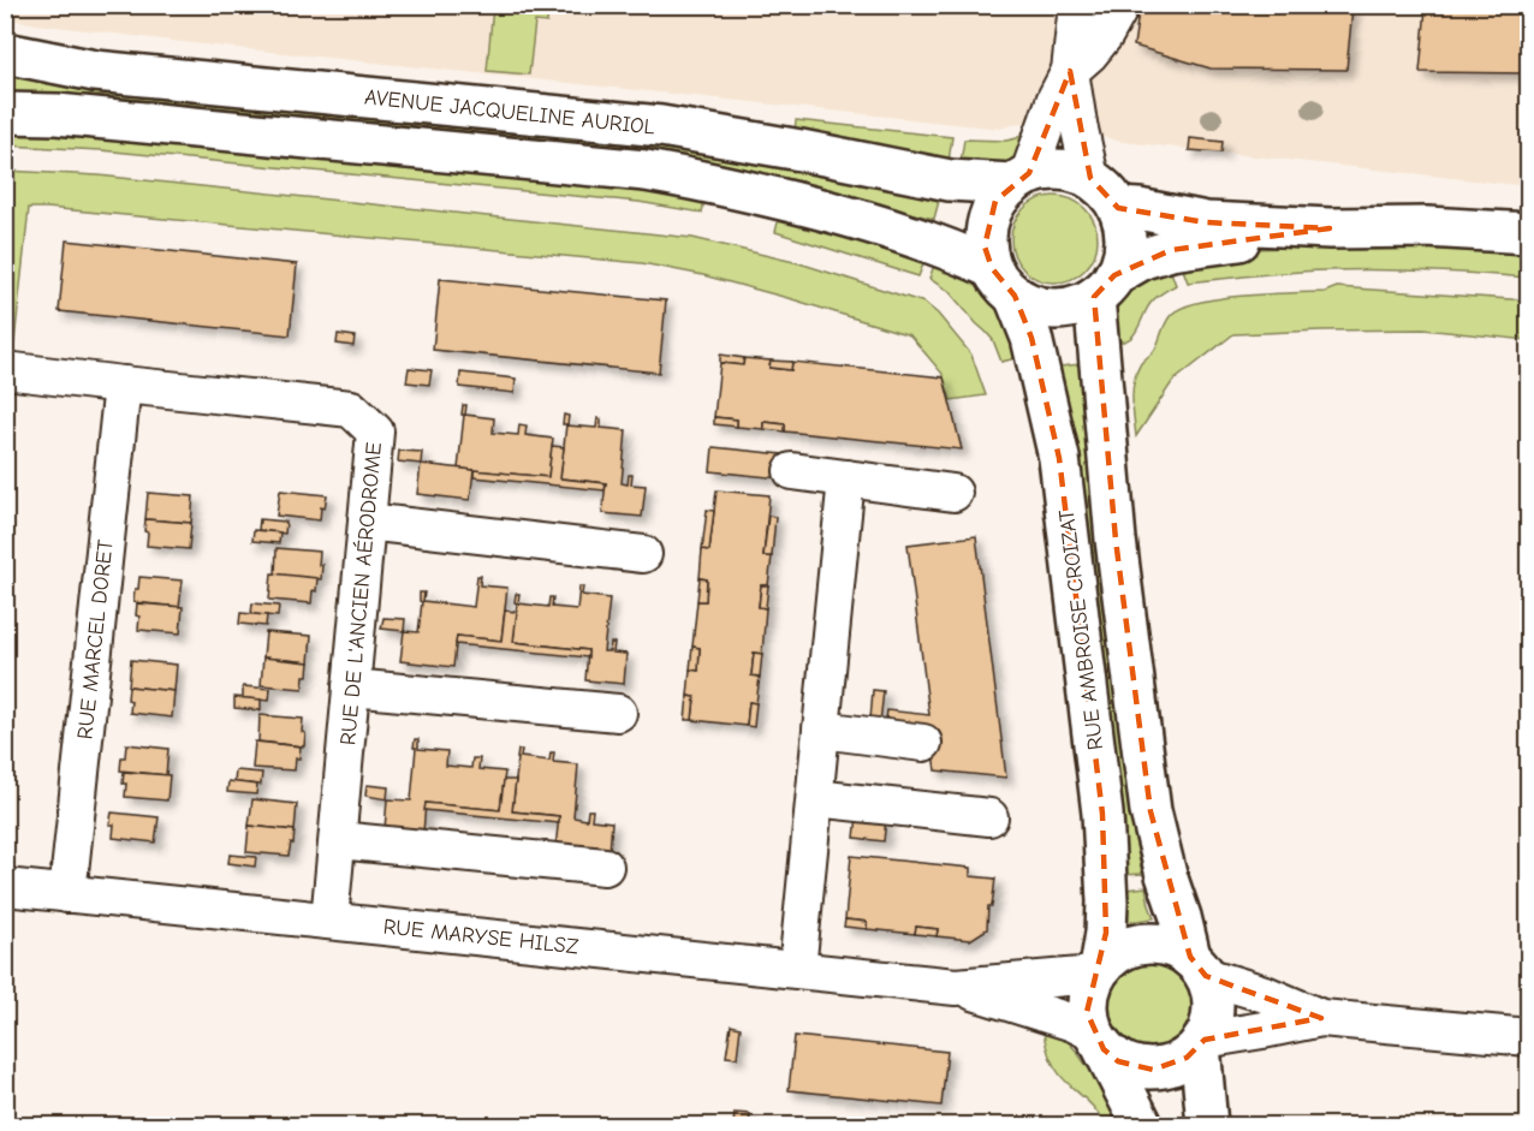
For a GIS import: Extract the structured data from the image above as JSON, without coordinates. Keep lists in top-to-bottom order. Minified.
{"streets":{"main road":["AVENUE JACQUELINE AURIOL","RUE AMBROISE CROIZAT"],"street":["RUE DE L'ANCIEN AÉRODROME","RUE MARCEL DORET","RUE MARYSE HILSZ"]},"crossings":[["AVENUE JACQUELINE AURIOL","RUE AMBROISE CROIZAT"],["RUE DE L'ANCIEN AÉRODROME","RUE MARCEL DORET"],["RUE DE L'ANCIEN AÉRODROME","RUE MARYSE HILSZ"],["RUE AMBROISE CROIZAT","RUE MARYSE HILSZ"],["RUE MARCEL DORET","RUE MARYSE HILSZ"]]}
